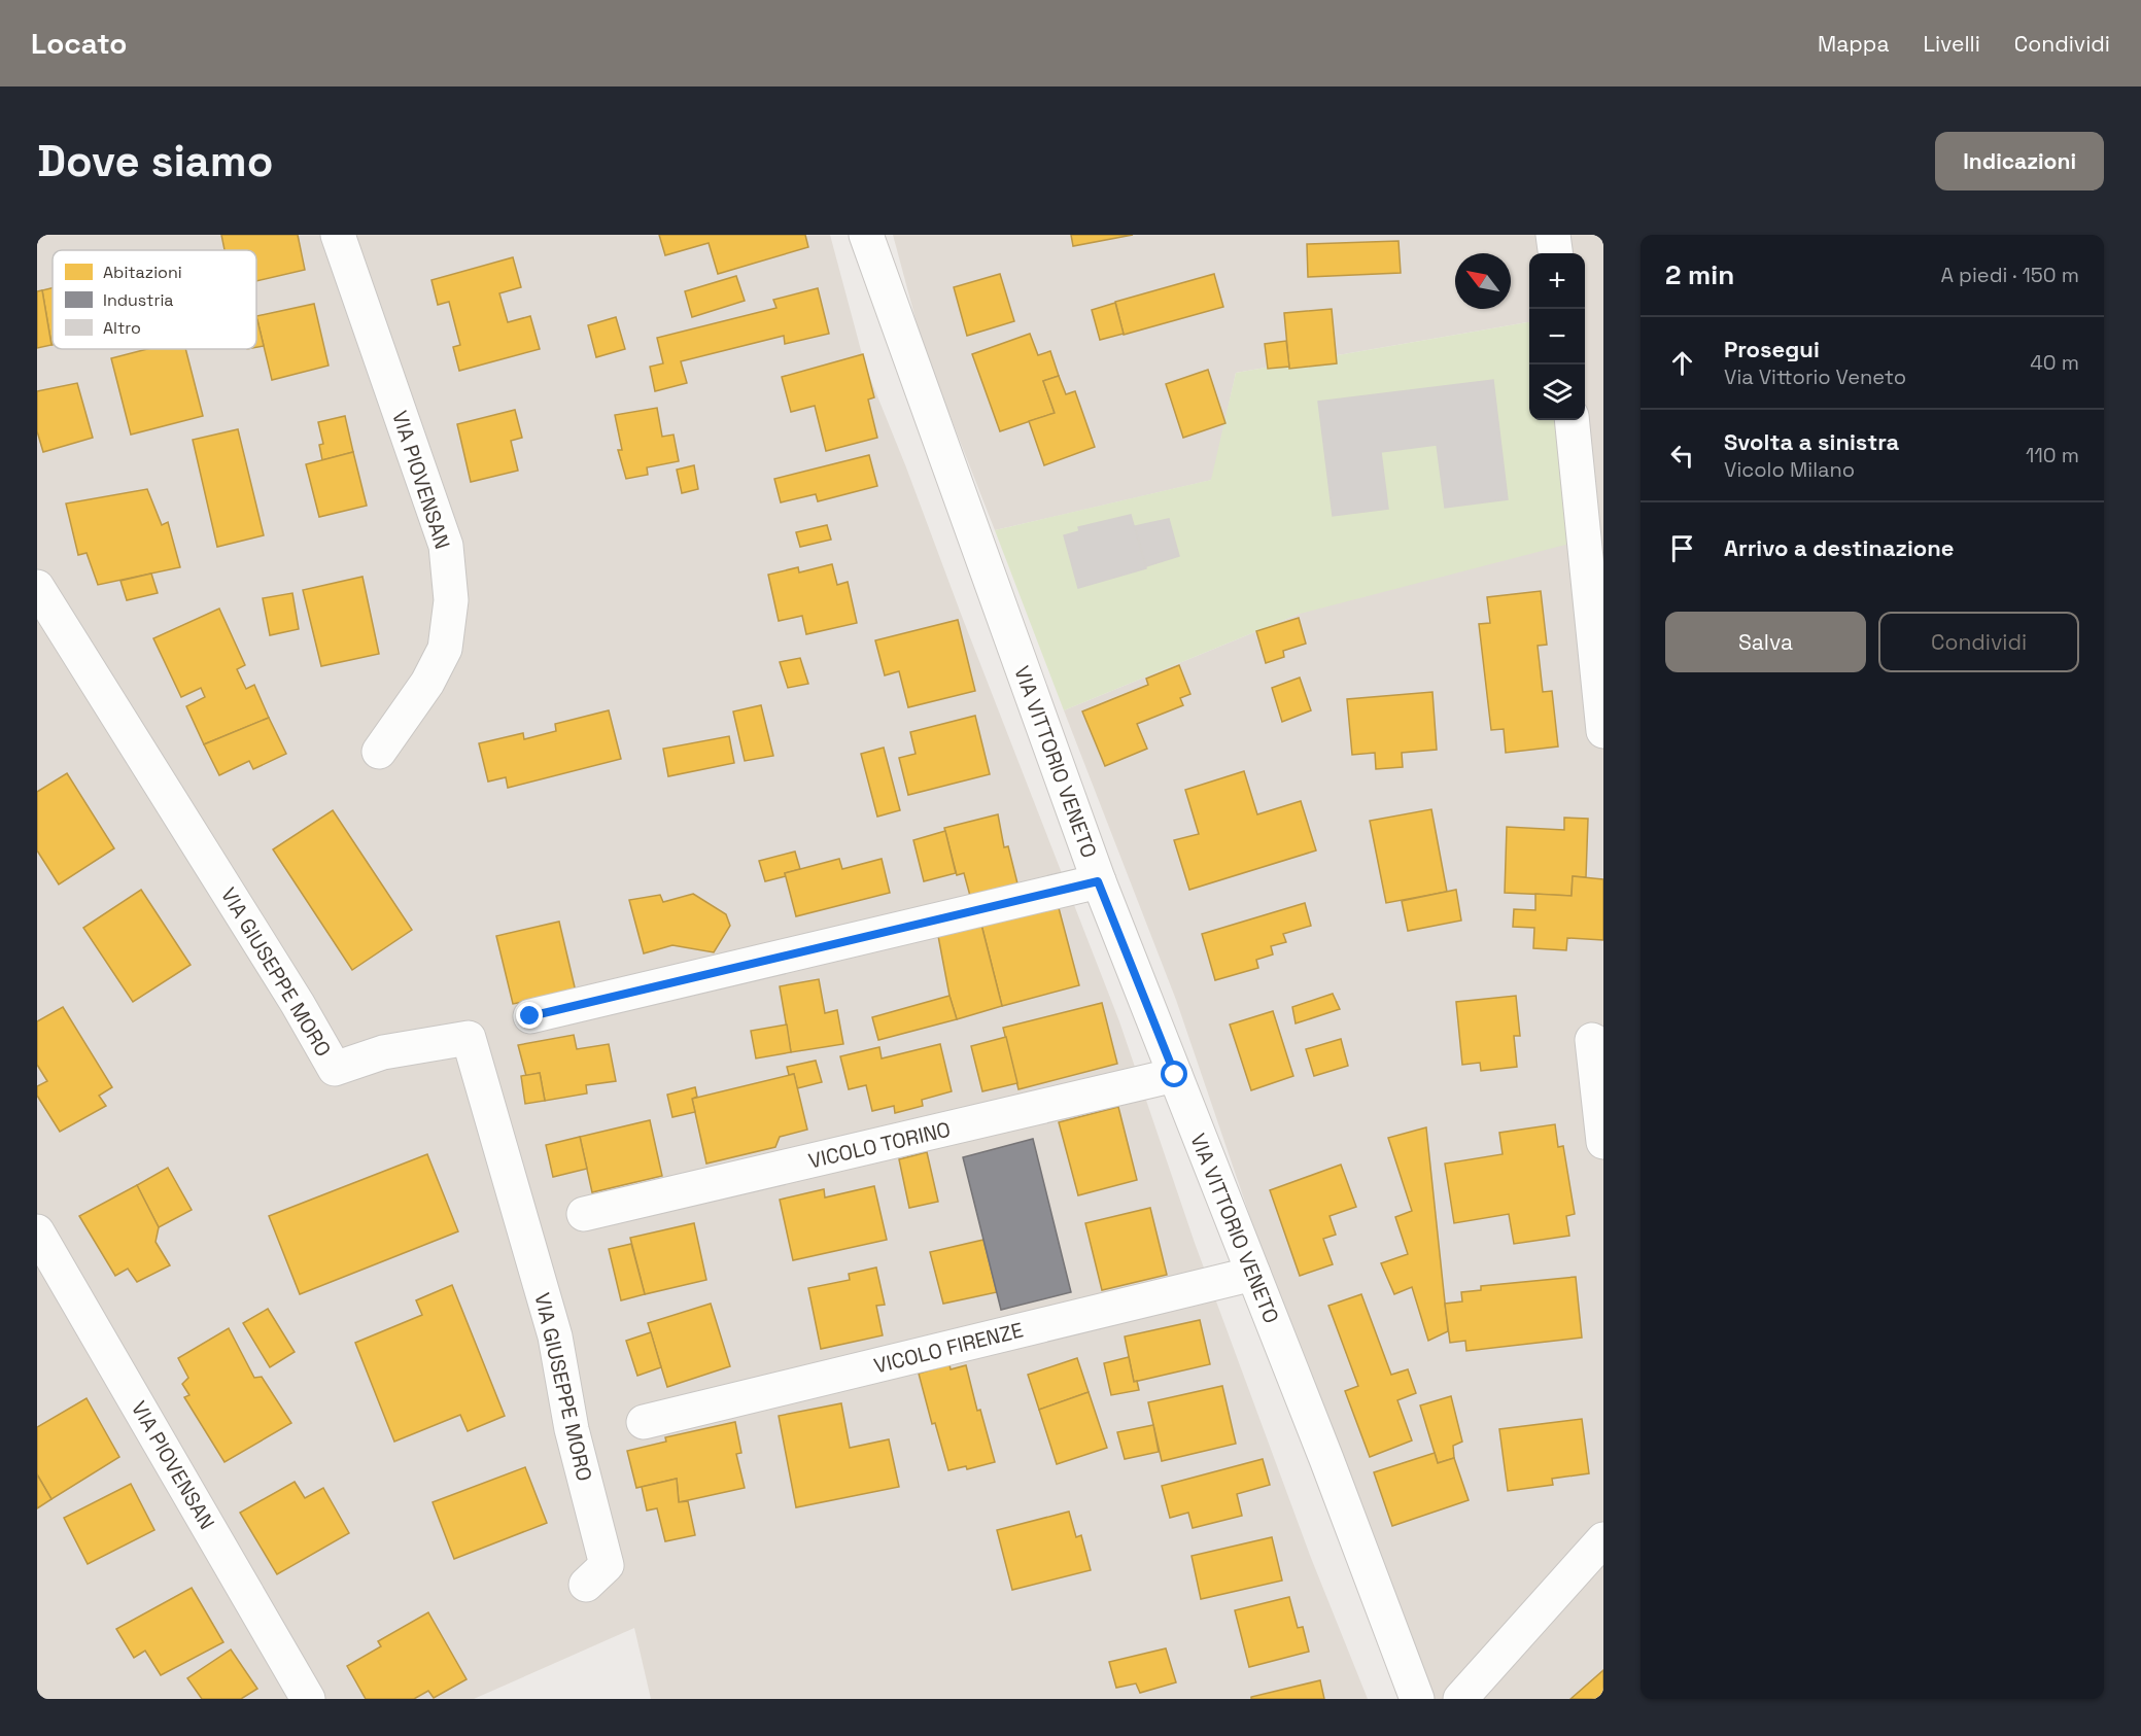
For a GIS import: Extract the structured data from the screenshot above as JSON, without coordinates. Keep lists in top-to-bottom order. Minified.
{"streets":{"street":["VIA PIOVENSAN","VIA VITTORIO VENETO","VIA GIUSEPPE MORO","VICOLO TORINO","VICOLO FIRENZE"]},"crossings":[["VIA VITTORIO VENETO","VICOLO TORINO"],["VIA VITTORIO VENETO","VICOLO FIRENZE"]],"legend":["Abitazioni","Industria","Altro"],"north":"top left","page":{"header":"Locato","nav":["Mappa","Livelli","Condividi"],"buttons":["Indicazioni",["Salva","Condividi"]],"title":"Dove siamo","heading":["2 min","A piedi · 150 m"],"map_buttons":["+","−"],"list":[["Prosegui","Via Vittorio Veneto","40 m"],["Svolta a sinistra","Vicolo Milano","110 m"],"Arrivo a destinazione"]}}
